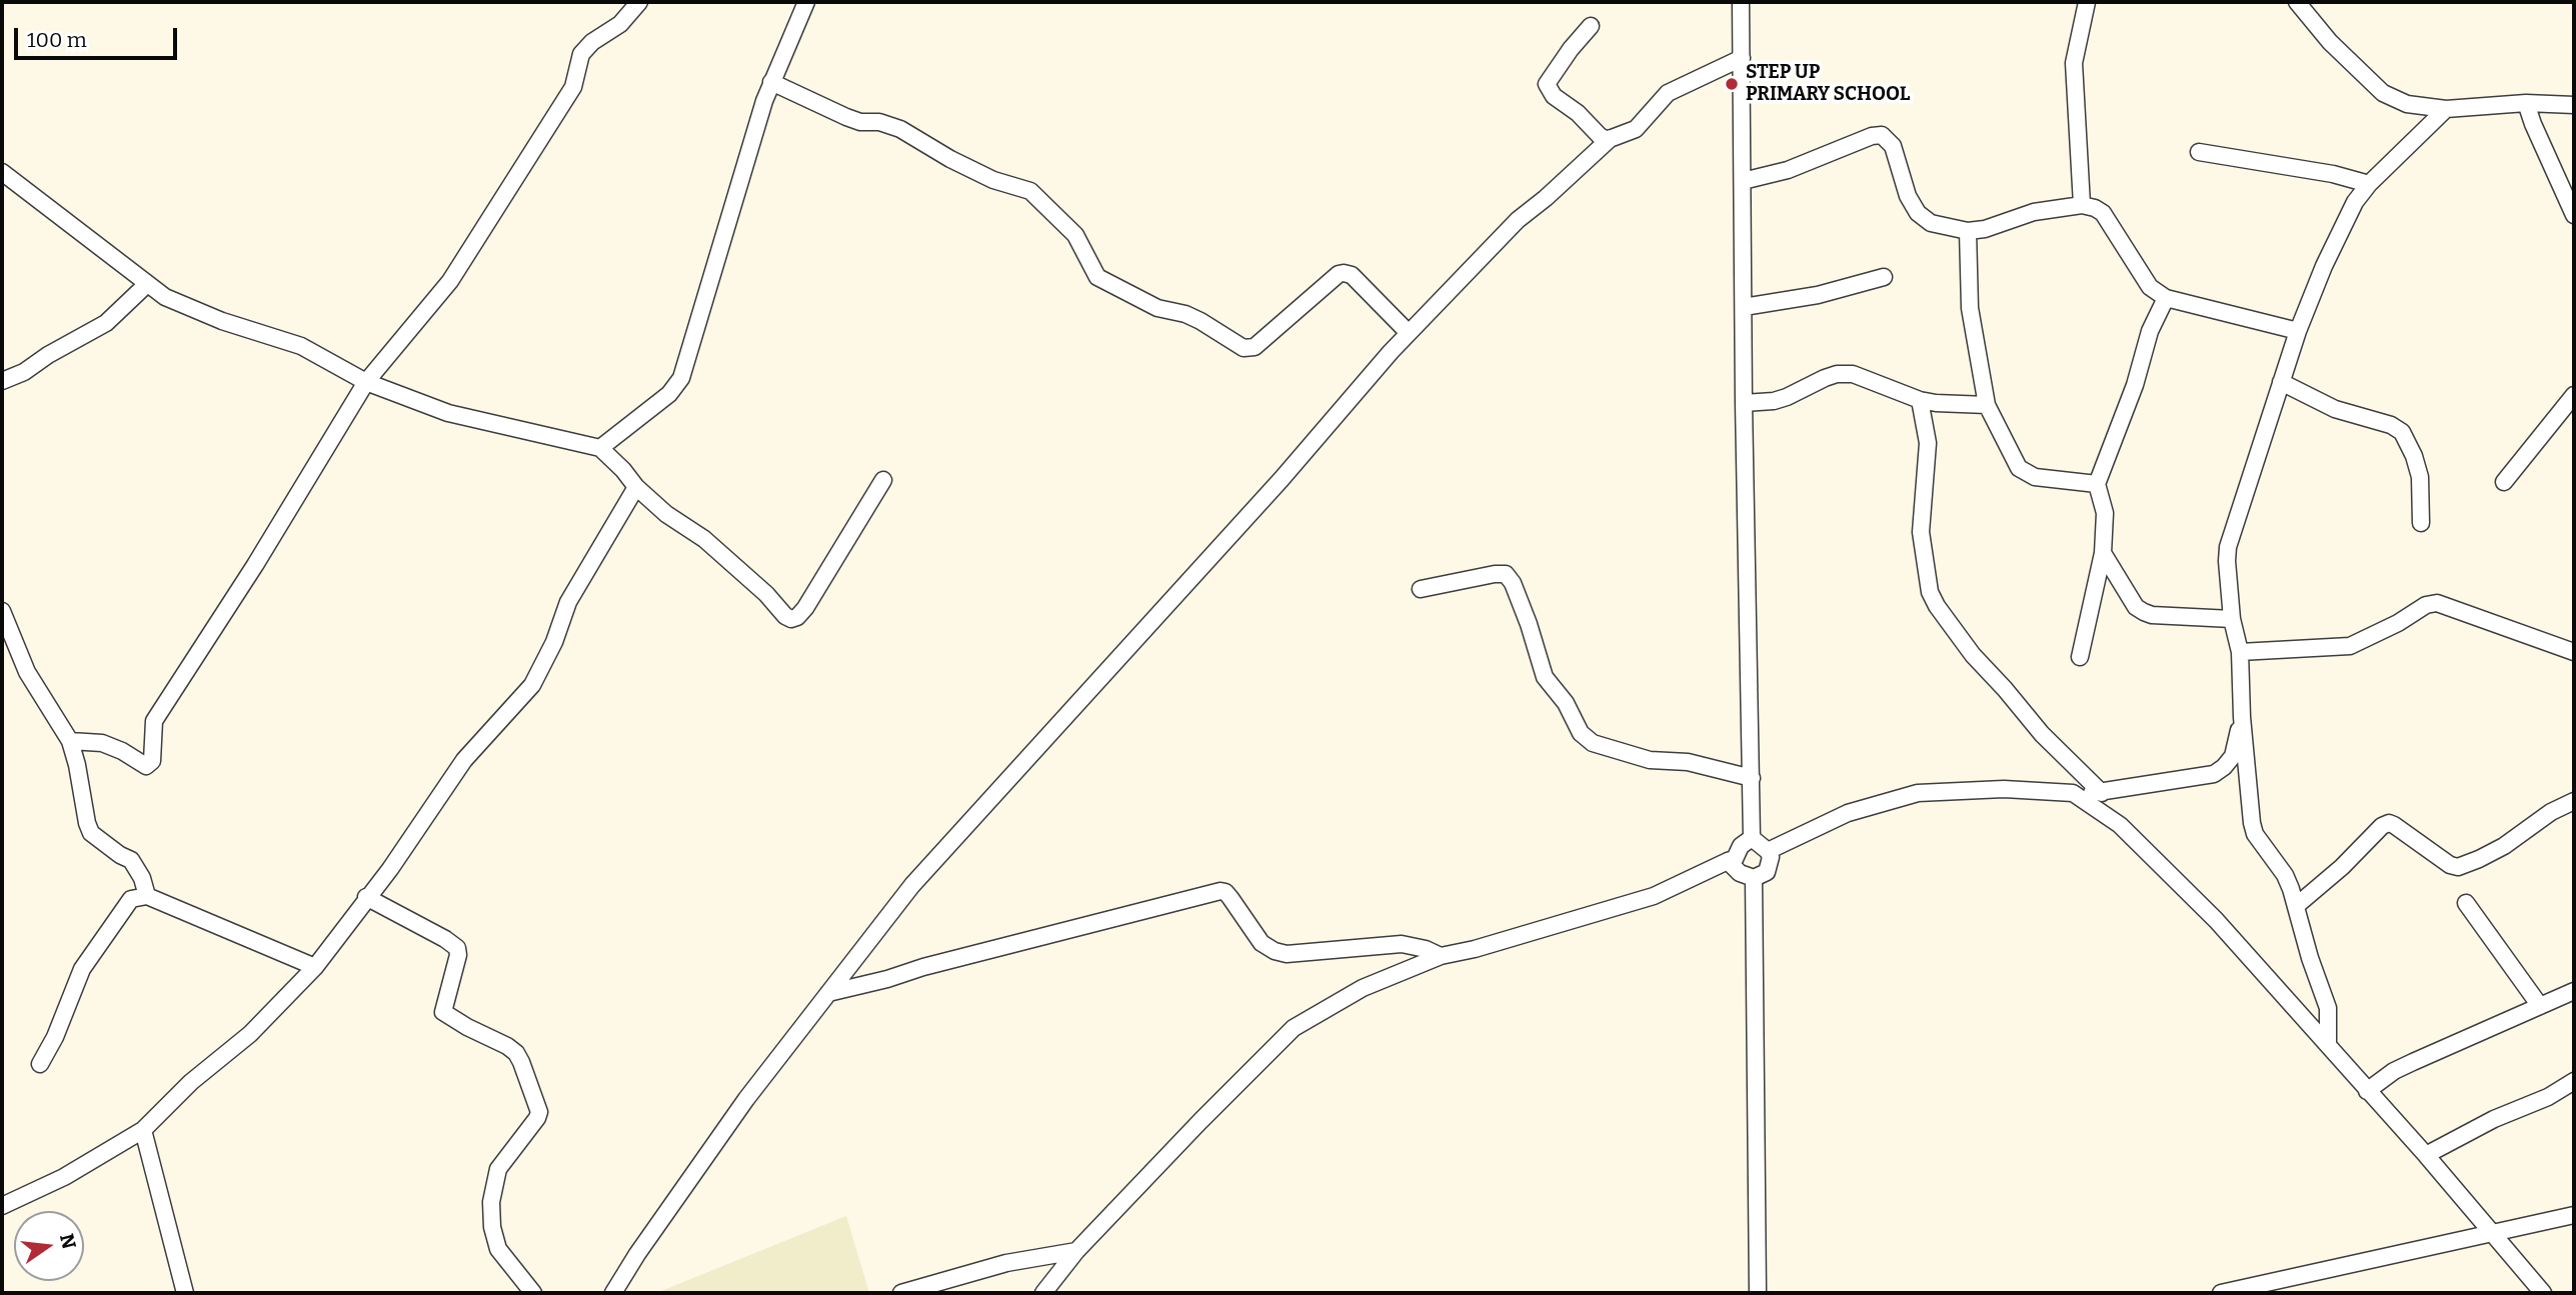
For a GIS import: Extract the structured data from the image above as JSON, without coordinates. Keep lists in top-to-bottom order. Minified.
{"places":["STEP UP PRIMARY SCHOOL"],"scale_bar":"100 m","north":"right"}
